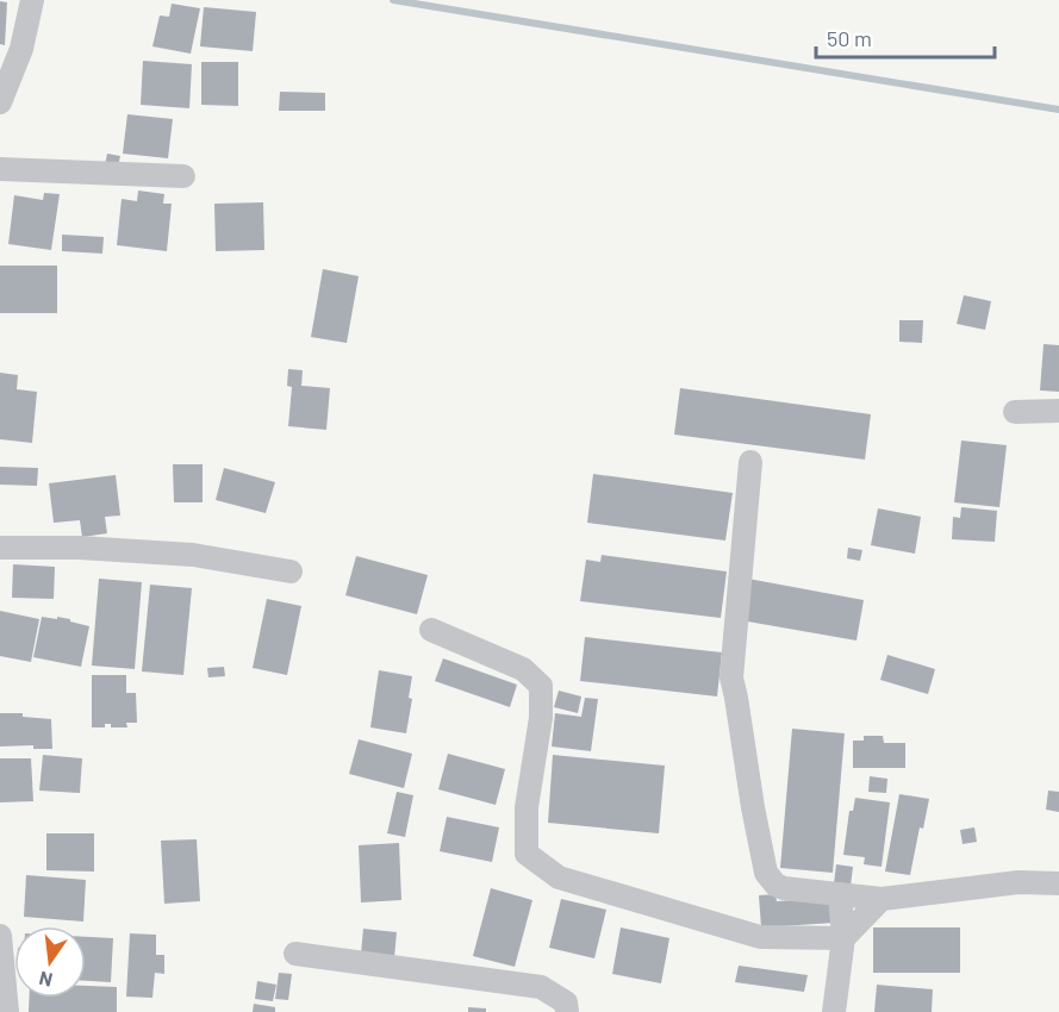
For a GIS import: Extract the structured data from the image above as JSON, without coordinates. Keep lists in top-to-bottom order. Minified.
{"scale_bar":"50 m","north":"bottom"}
